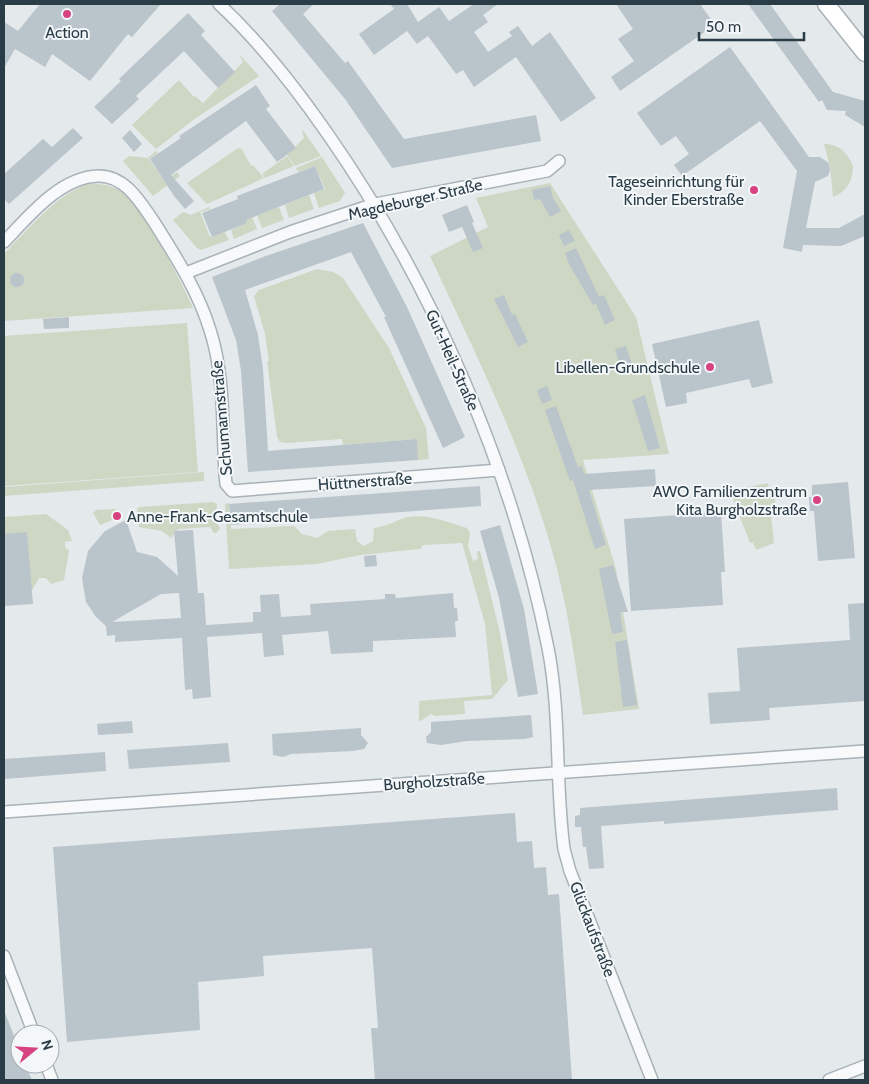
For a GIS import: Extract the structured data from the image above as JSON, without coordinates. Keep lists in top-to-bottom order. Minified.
{"streets":{"street":["Magdeburger Straße","Gut-Heil-Straße","Schumannstraße","Hüttnerstraße","Burgholzstraße","Glückaufstraße"]},"crossings":[["Magdeburger Straße","Gut-Heil-Straße"],["Magdeburger Straße","Schumannstraße"],["Gut-Heil-Straße","Hüttnerstraße"],["Gut-Heil-Straße","Burgholzstraße"],["Gut-Heil-Straße","Glückaufstraße"],["Schumannstraße","Hüttnerstraße"],["Burgholzstraße","Glückaufstraße"]],"places":["Action","Tageseinrichtung für Kinder Eberstraße","Libellen-Grundschule","AWO Familienzentrum Kita Burgholzstraße","Anne-Frank-Gesamtschule"],"scale_bar":"50 m","north":"right"}
